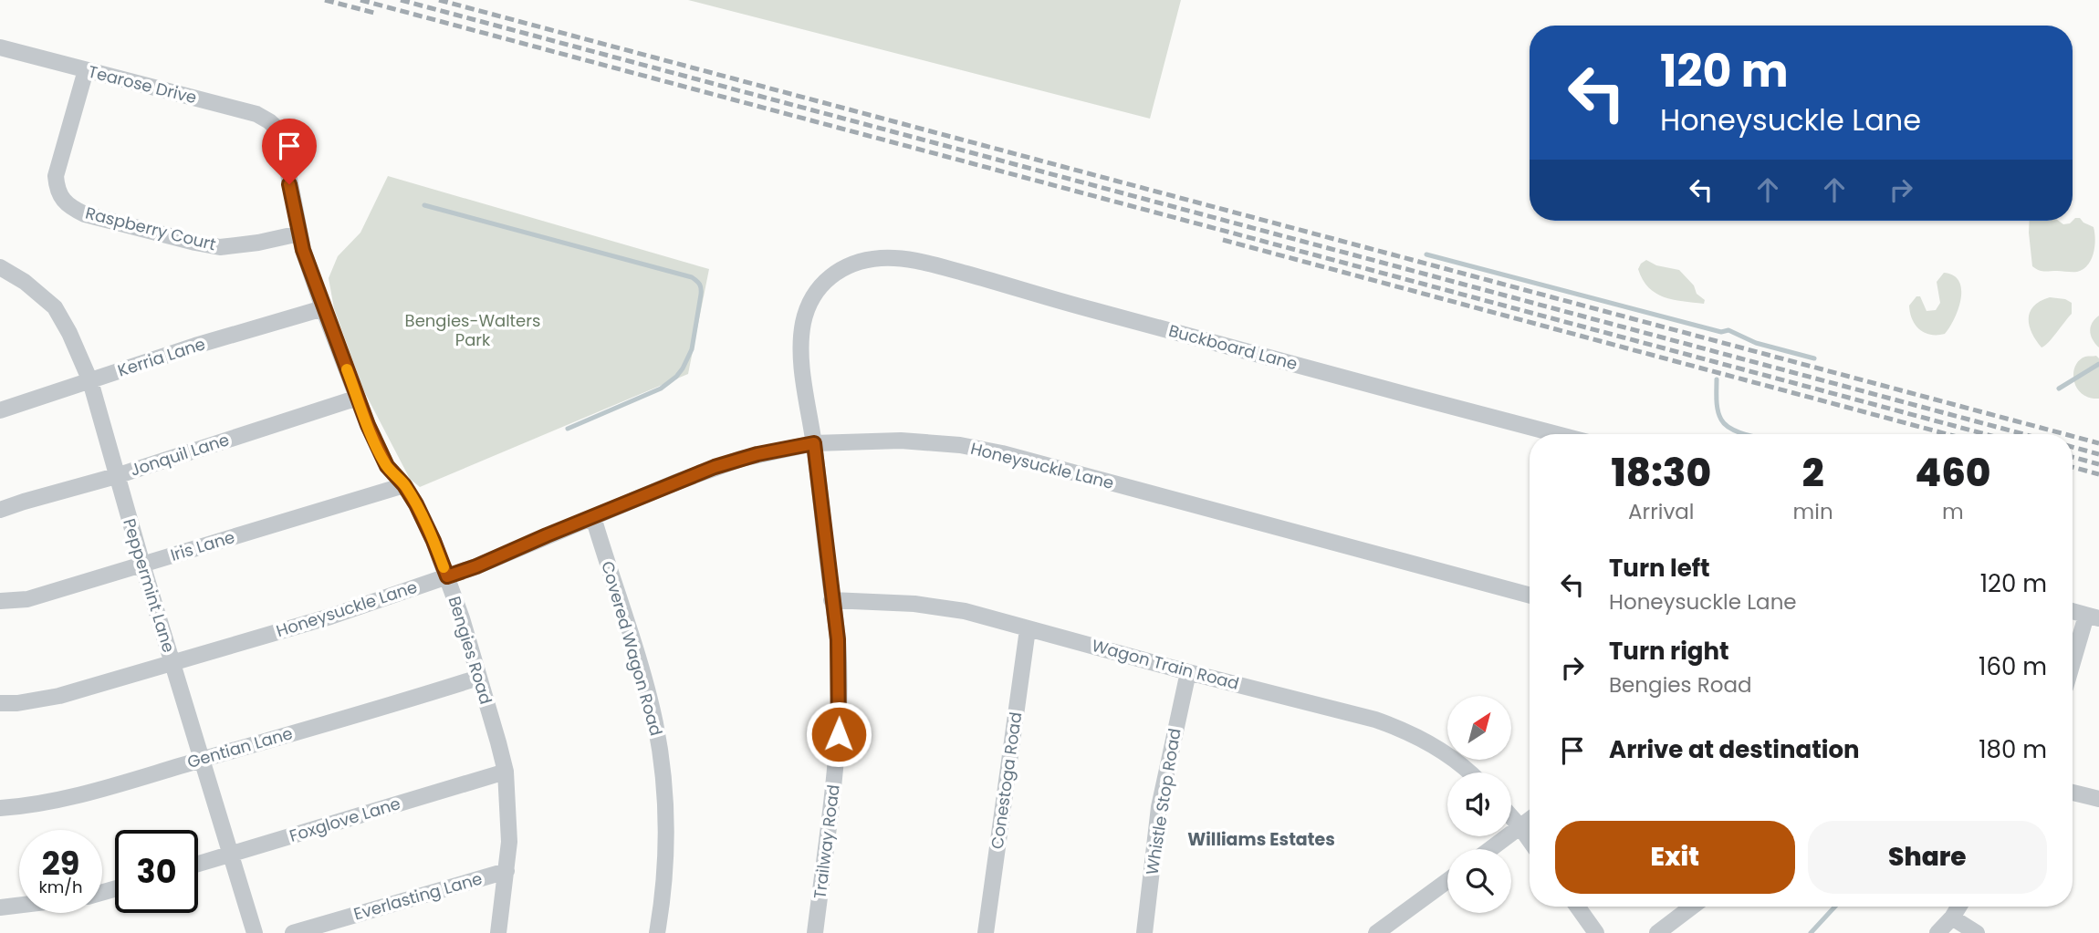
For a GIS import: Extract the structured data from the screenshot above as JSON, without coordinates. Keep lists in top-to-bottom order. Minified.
{"streets":{"street":["Tearose Drive","Raspberry Court","Buckboard Lane","Kerria Lane","Jonquil Lane","Honeysuckle Lane","Iris Lane","Peppermint Lane","Covered Wagon Road","Bengies Road","Wagon Train Road","Gentian Lane","Conestoga Road","Whistle Stop Road","Foxglove Lane","Trailway Road","Everlasting Lane"]},"crossings":[["Tearose Drive","Raspberry Court"],["Tearose Drive","Bengies Road"],["Raspberry Court","Bengies Road"],["Buckboard Lane","Trailway Road"],["Kerria Lane","Peppermint Lane"],["Kerria Lane","Bengies Road"],["Jonquil Lane","Peppermint Lane"],["Jonquil Lane","Bengies Road"],["Honeysuckle Lane","Peppermint Lane"],["Honeysuckle Lane","Covered Wagon Road"],["Honeysuckle Lane","Bengies Road"],["Honeysuckle Lane","Trailway Road"],["Iris Lane","Peppermint Lane"],["Iris Lane","Bengies Road"],["Peppermint Lane","Gentian Lane"],["Peppermint Lane","Foxglove Lane"],["Bengies Road","Gentian Lane"],["Bengies Road","Foxglove Lane"],["Bengies Road","Everlasting Lane"],["Wagon Train Road","Conestoga Road"],["Wagon Train Road","Whistle Stop Road"],["Wagon Train Road","Trailway Road"]],"districts":["Williams Estates"],"parks":["Bengies-Walters Park"],"north":"top right","page":{"turn":["120 m","Honeysuckle Lane"],"eta":["18:30","Arrival","2","min","460","m"],"list":[{"name":"Turn left","note":"Honeysuckle Lane","value":"120 m"},{"name":"Turn right","note":"Bengies Road","value":"160 m"},{"name":"Arrive at destination","value":"180 m"}],"buttons":["Exit","Share"],"speed":"29 km/h","limit":"30"}}
